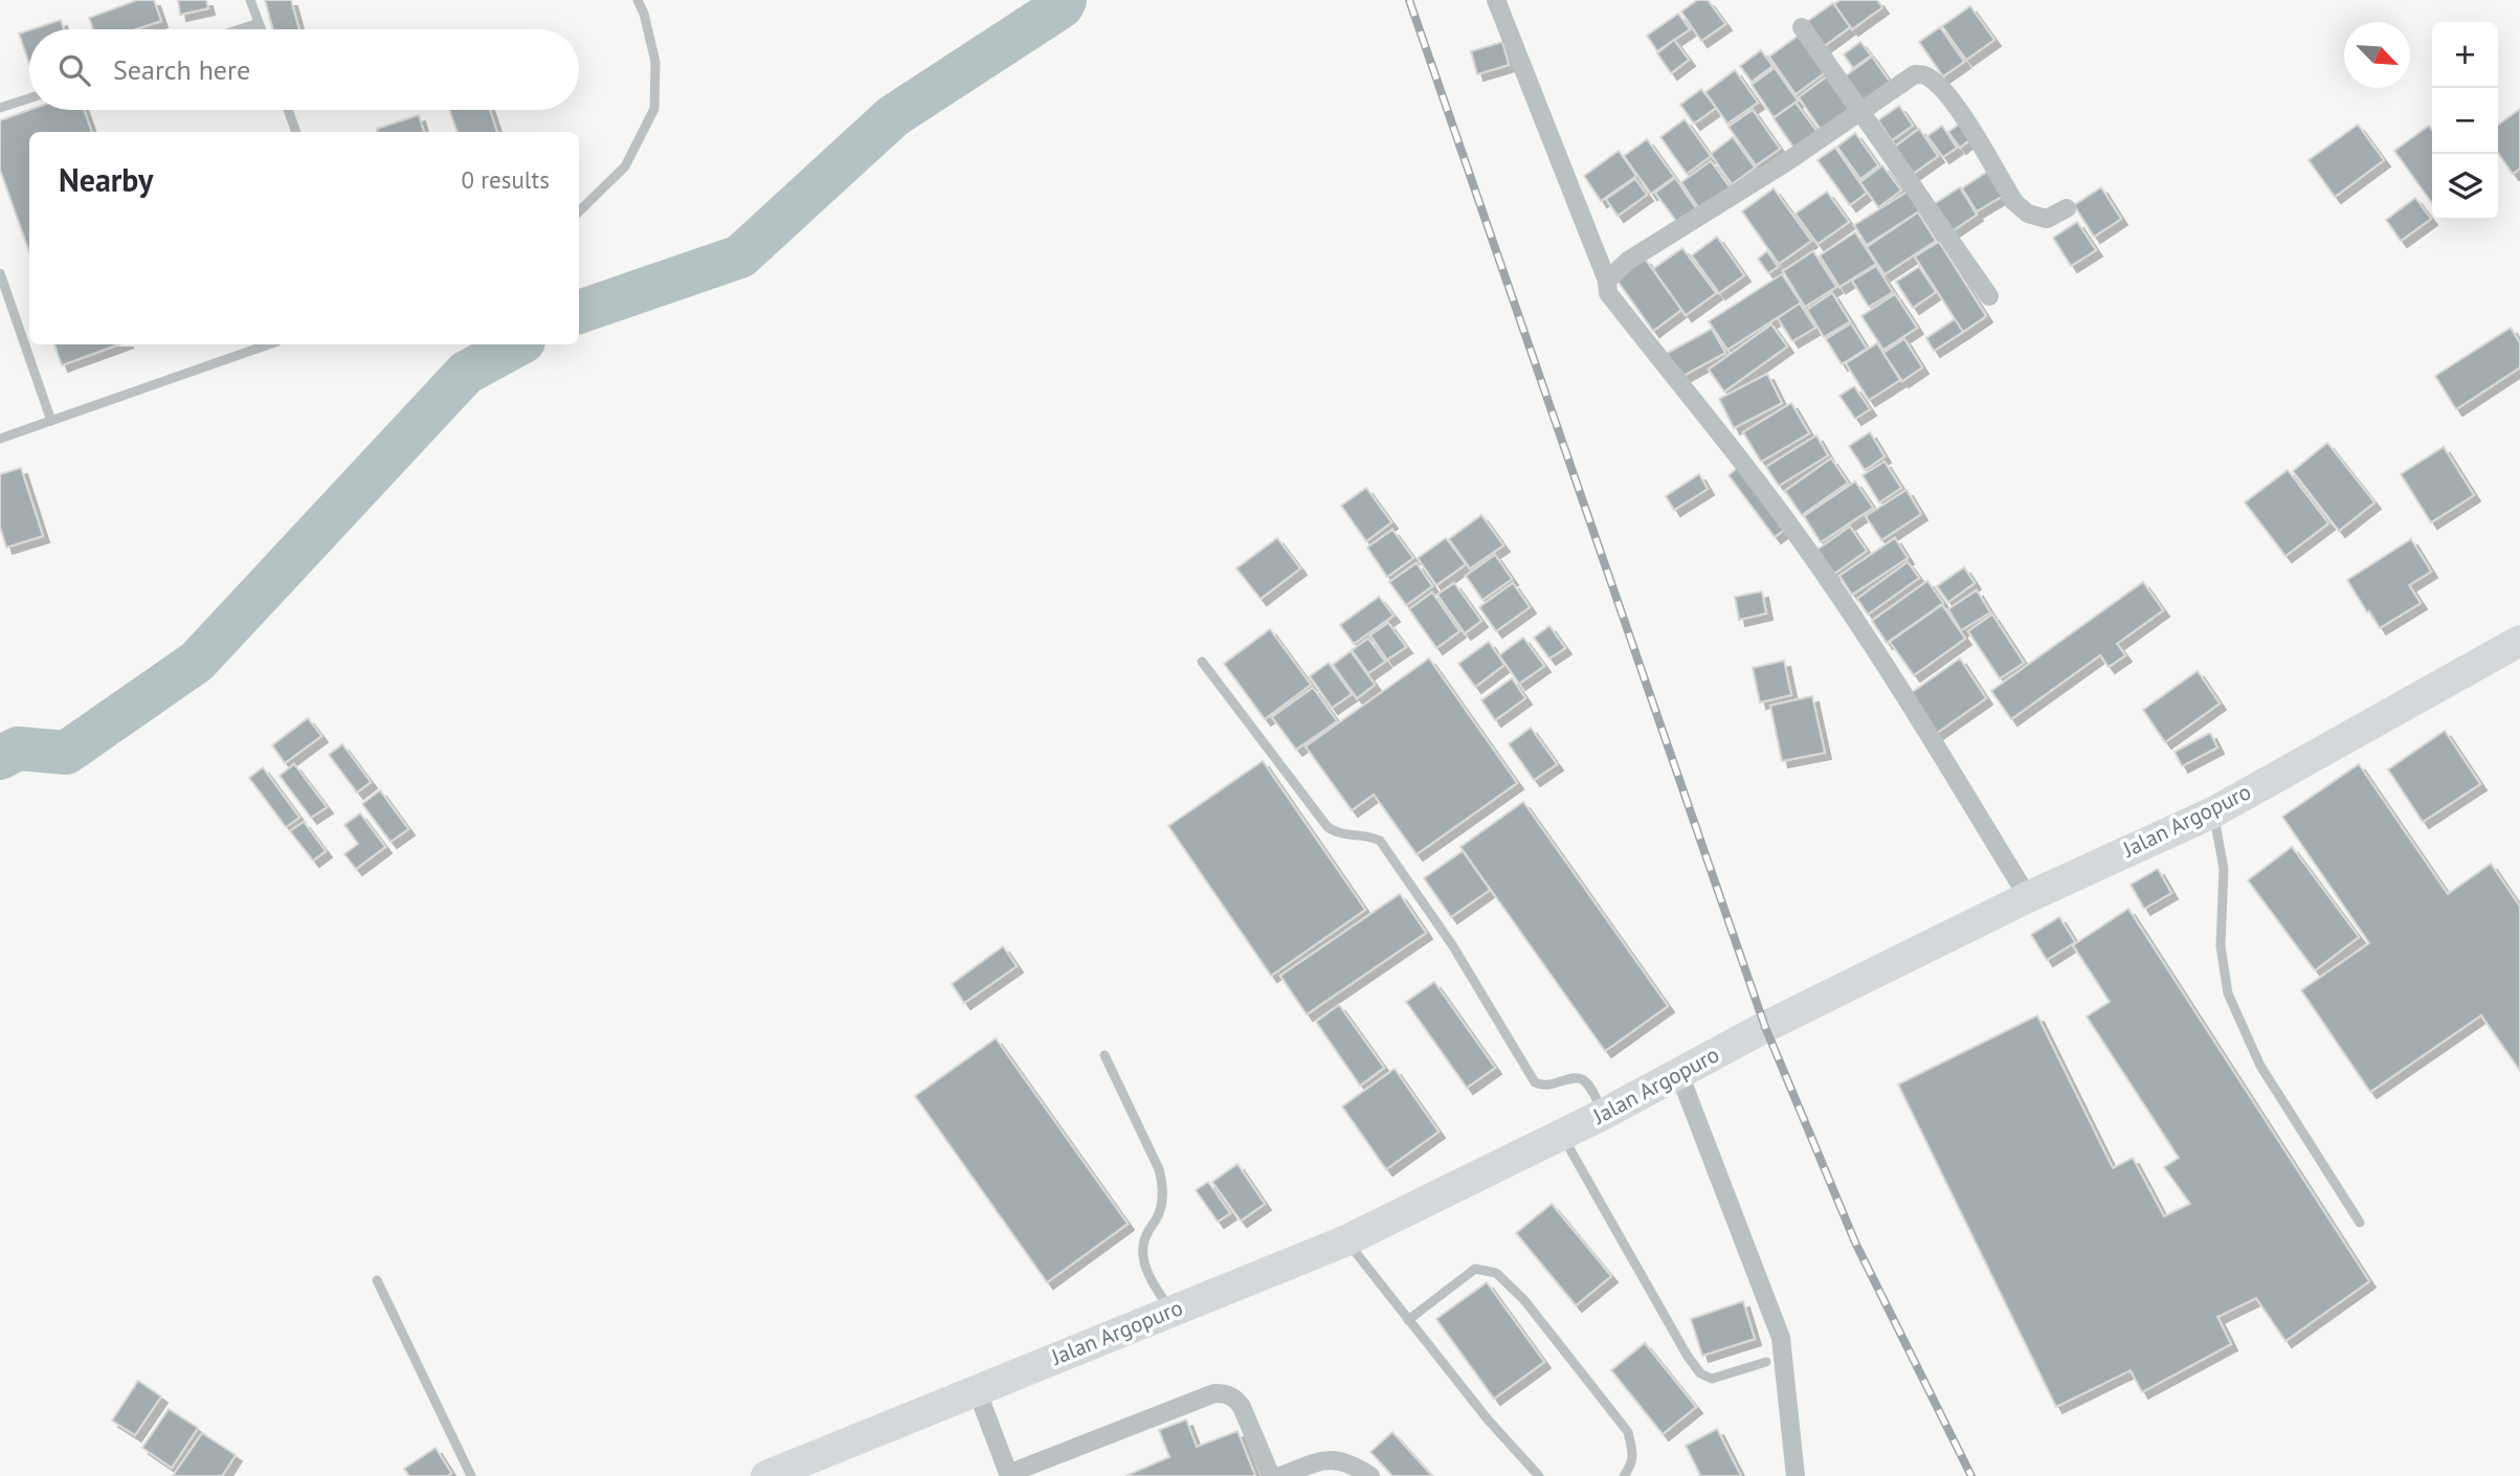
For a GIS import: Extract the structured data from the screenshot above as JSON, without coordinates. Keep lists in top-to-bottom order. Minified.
{"streets":{"highway":["Jalan Argopuro"]},"north":"bottom right","page":{"map_buttons":["+","−"],"search":"Search here","heading":["Nearby","0 results"]}}
